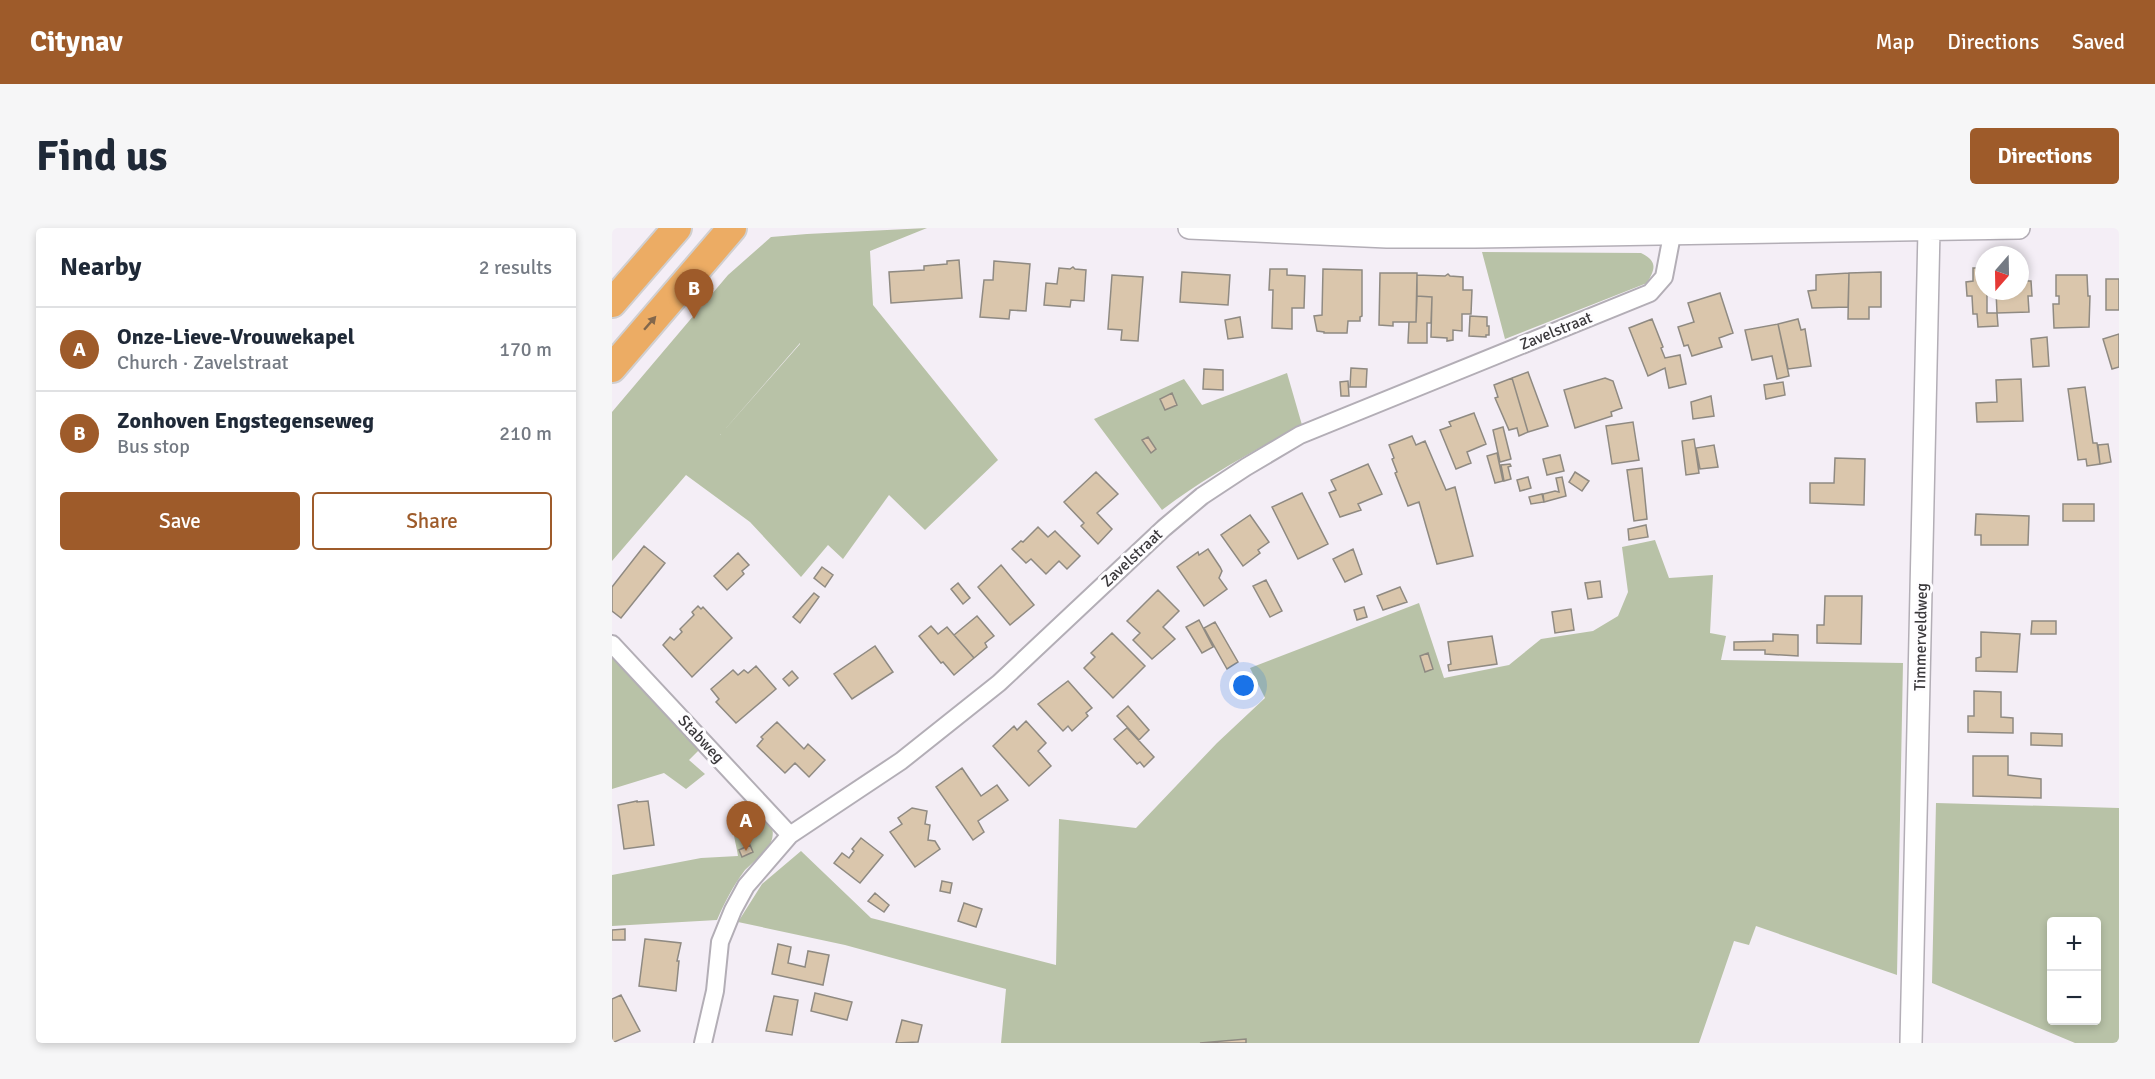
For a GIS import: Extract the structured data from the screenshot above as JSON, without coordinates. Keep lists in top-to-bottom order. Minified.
{"streets":{"street":["Zavelstraat","Timmerveldweg","Stabweg"]},"crossings":[["Zavelstraat","Stabweg"]],"north":"bottom","page":{"header":"Citynav","nav":["Map","Directions","Saved"],"buttons":["Directions",["Save","Share"]],"title":"Find us","heading":["Nearby","2 results"],"pins":["B","A"],"list":[{"mark":"A","name":"Onze-Lieve-Vrouwekapel","note":"Church · Zavelstraat","value":"170 m"},{"mark":"B","name":"Zonhoven Engstegenseweg","note":"Bus stop","value":"210 m"}],"map_buttons":["+","−"]}}
